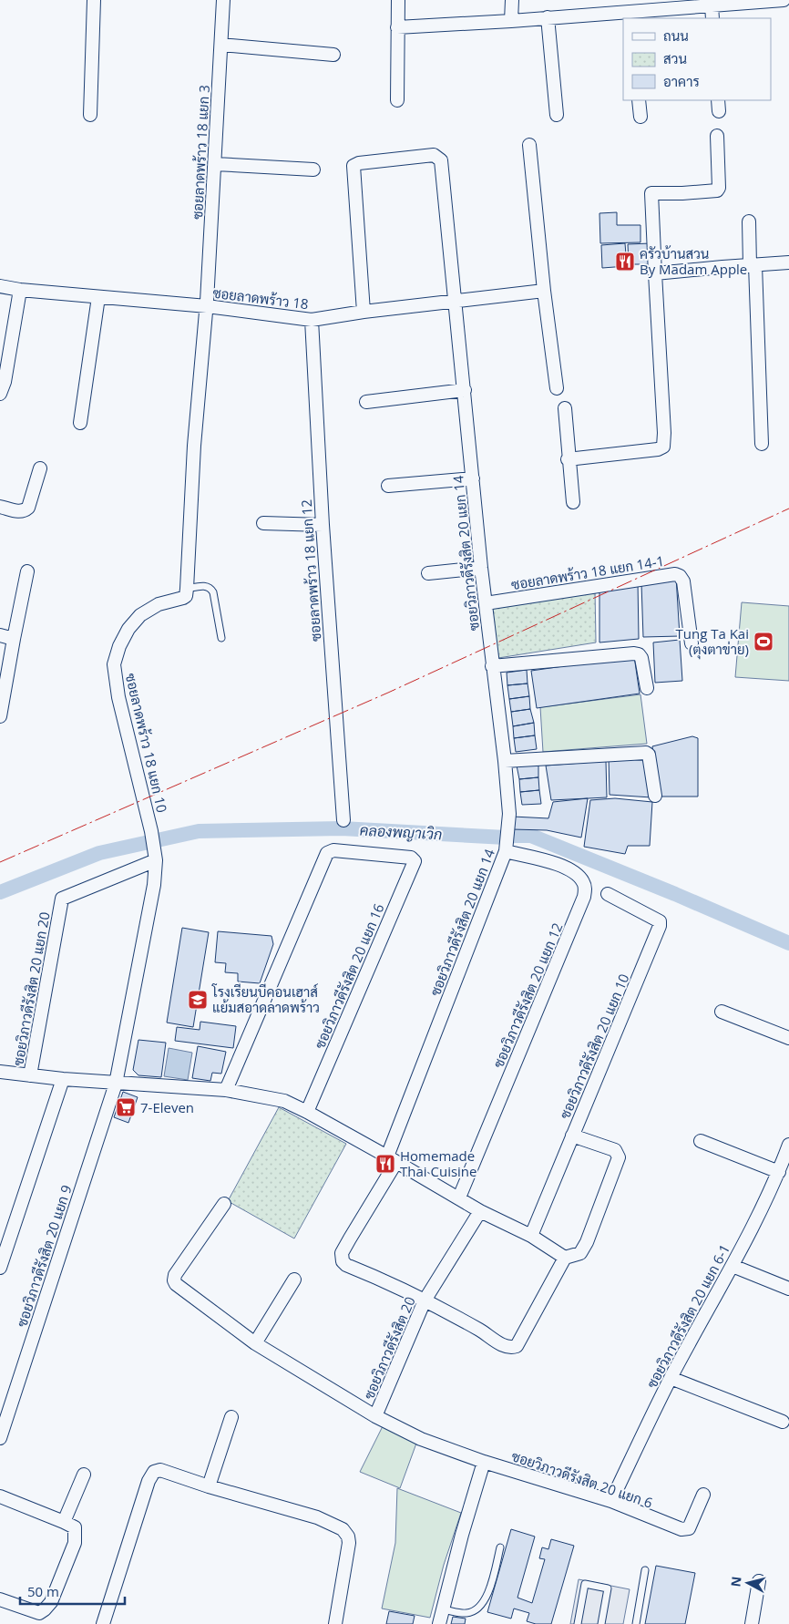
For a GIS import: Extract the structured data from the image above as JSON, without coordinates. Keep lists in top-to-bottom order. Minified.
{"streets":{"street":["ซอยลาดพร้าว 18 แยก 3","ซอยลาดพร้าว 18","ซอยวิภาวดีรังสิต 20 แยก 14","ซอยลาดพร้าว 18 แยก 12","ซอยลาดพร้าว 18 แยก 14-1","ซอยลาดพร้าว 18 แยก 10","ซอยวิภาวดีรังสิต 20 แยก 16","ซอยวิภาวดีรังสิต 20 แยก 20","ซอยวิภาวดีรังสิต 20 แยก 12","ซอยวิภาวดีรังสิต 20 แยก 10","ซอยวิภาวดีรังสิต 20 แยก 9","ซอยวิภาวดีรังสิต 20 แยก 6-1","ซอยวิภาวดีรังสิต 20","ซอยวิภาวดีรังสิต 20 แยก 6"]},"crossings":[["ซอยลาดพร้าว 18 แยก 3","ซอยลาดพร้าว 18"],["ซอยลาดพร้าว 18","ซอยวิภาวดีรังสิต 20 แยก 14"],["ซอยลาดพร้าว 18","ซอยลาดพร้าว 18 แยก 12"],["ซอยวิภาวดีรังสิต 20 แยก 14","ซอยลาดพร้าว 18 แยก 14-1"],["ซอยวิภาวดีรังสิต 20 แยก 14","ซอยวิภาวดีรังสิต 20 แยก 12"],["ซอยวิภาวดีรังสิต 20 แยก 14","ซอยวิภาวดีรังสิต 20"],["ซอยลาดพร้าว 18 แยก 10","ซอยวิภาวดีรังสิต 20 แยก 20"],["ซอยลาดพร้าว 18 แยก 10","ซอยวิภาวดีรังสิต 20 แยก 9"],["ซอยวิภาวดีรังสิต 20 แยก 6-1","ซอยวิภาวดีรังสิต 20 แยก 6"],["ซอยวิภาวดีรังสิต 20","ซอยวิภาวดีรังสิต 20 แยก 6"]],"water":["คลองพญาเวิก"],"places":{"restaurant":["ครัวบ้านสวน By Madam Apple","Homemade Thai Cuisine"],"sports":["Tung Ta Kai (ตุงตาข่าย)"],"school or university":["โรงเรียนบีคอนเฮาส์ แย้มสอาดลาดพร้าว"],"supermarket":["7-Eleven"]},"legend":["ถนน","สวน","อาคาร"],"scale_bar":"50 m","north":"left"}
